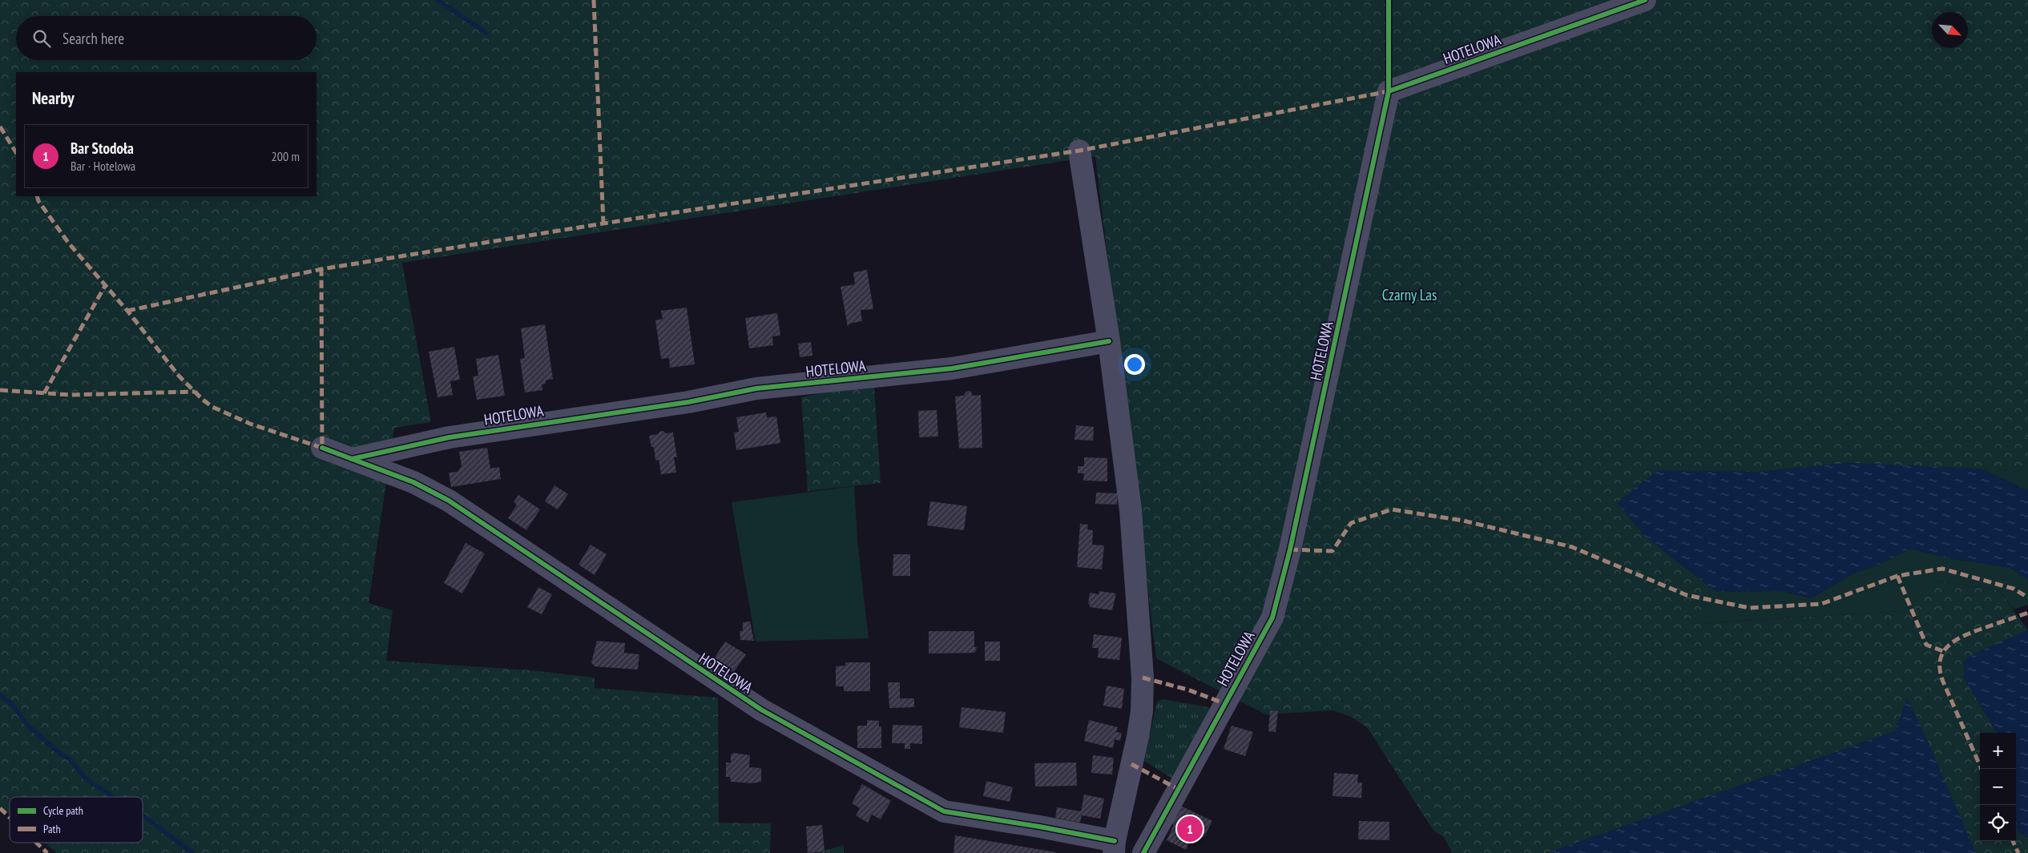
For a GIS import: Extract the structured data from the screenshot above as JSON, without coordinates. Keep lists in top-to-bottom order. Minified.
{"streets":{"street":["HOTELOWA"]},"parks":["Czarny Las"],"legend":["Cycle path","Path"],"north":"bottom right","page":{"search":"Search here","heading":"Nearby","list":[{"mark":"1","name":"Bar Stodoła","note":"Bar · Hotelowa","value":"200 m"}],"map_buttons":["+","−"],"pins":"1"}}
